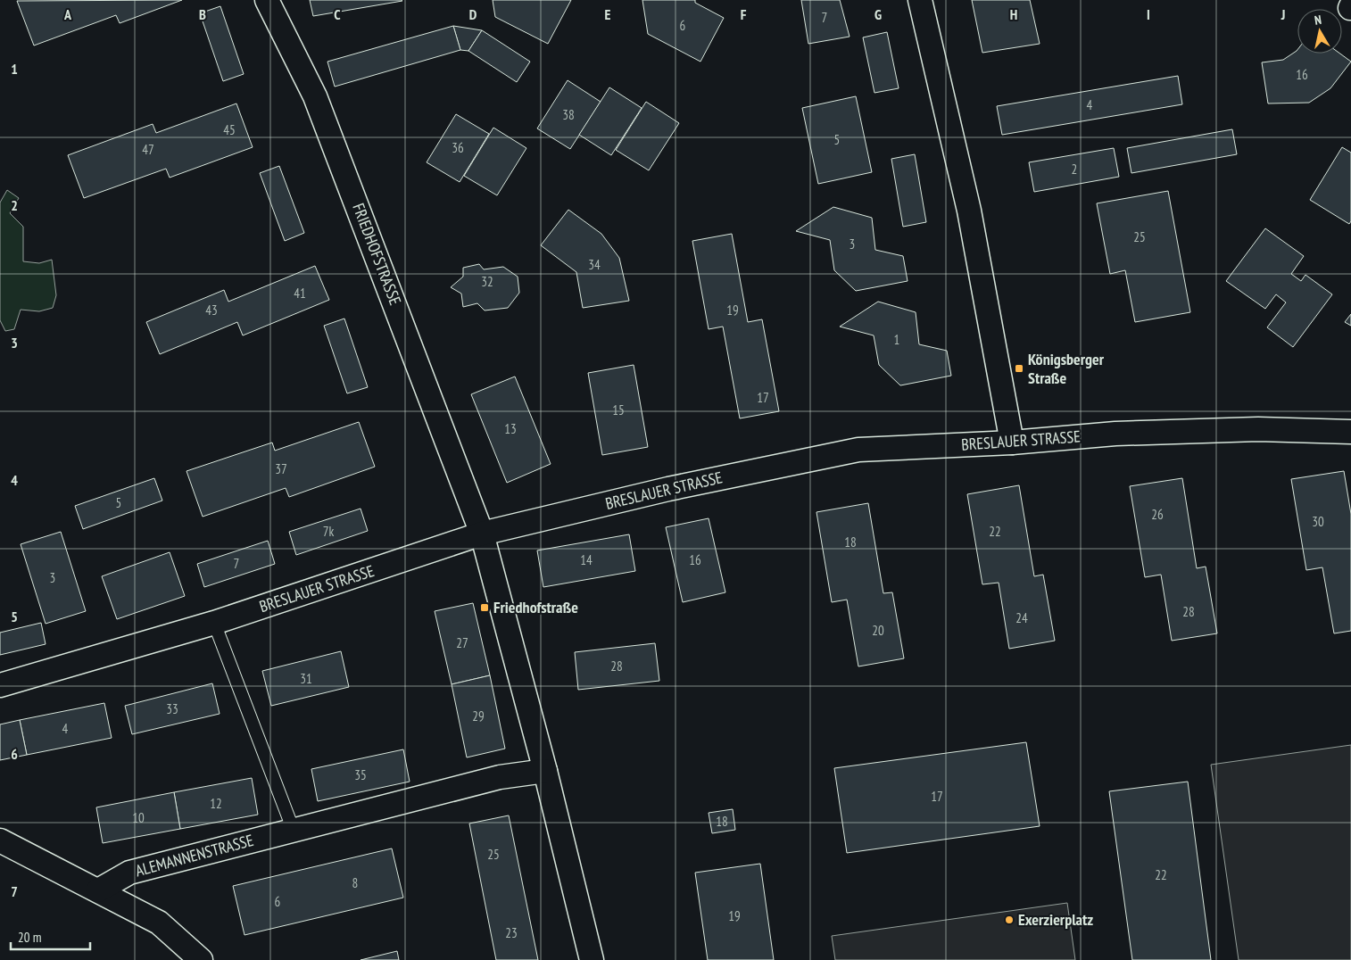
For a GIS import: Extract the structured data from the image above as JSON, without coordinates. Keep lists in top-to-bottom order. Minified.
{"streets":{"street":["FRIEDHOFSTRASSE","BRESLAUER STRASSE","ALEMANNENSTRASSE"]},"crossings":[["FRIEDHOFSTRASSE","BRESLAUER STRASSE"]],"places":{"transit":["Königsberger Straße","Friedhofstraße"],"other":["Exerzierplatz"]},"house_numbers":["7","6","16","4","38","45","5","36","47","2","25","3","34","32","41","43","19","1","17","15","13","37","5","26","30","7k","22","18","14","16","7","3","28","24","20","27","28","31","33","29","4","35","17","12","10","18","25","22","8","6","19","23"],"scale_bar":"20 m","north":"top","grid":{"columns":["A","B","C","D","E","F","G","H","I","J"],"rows":["1","2","3","4","5","6","7"]}}
